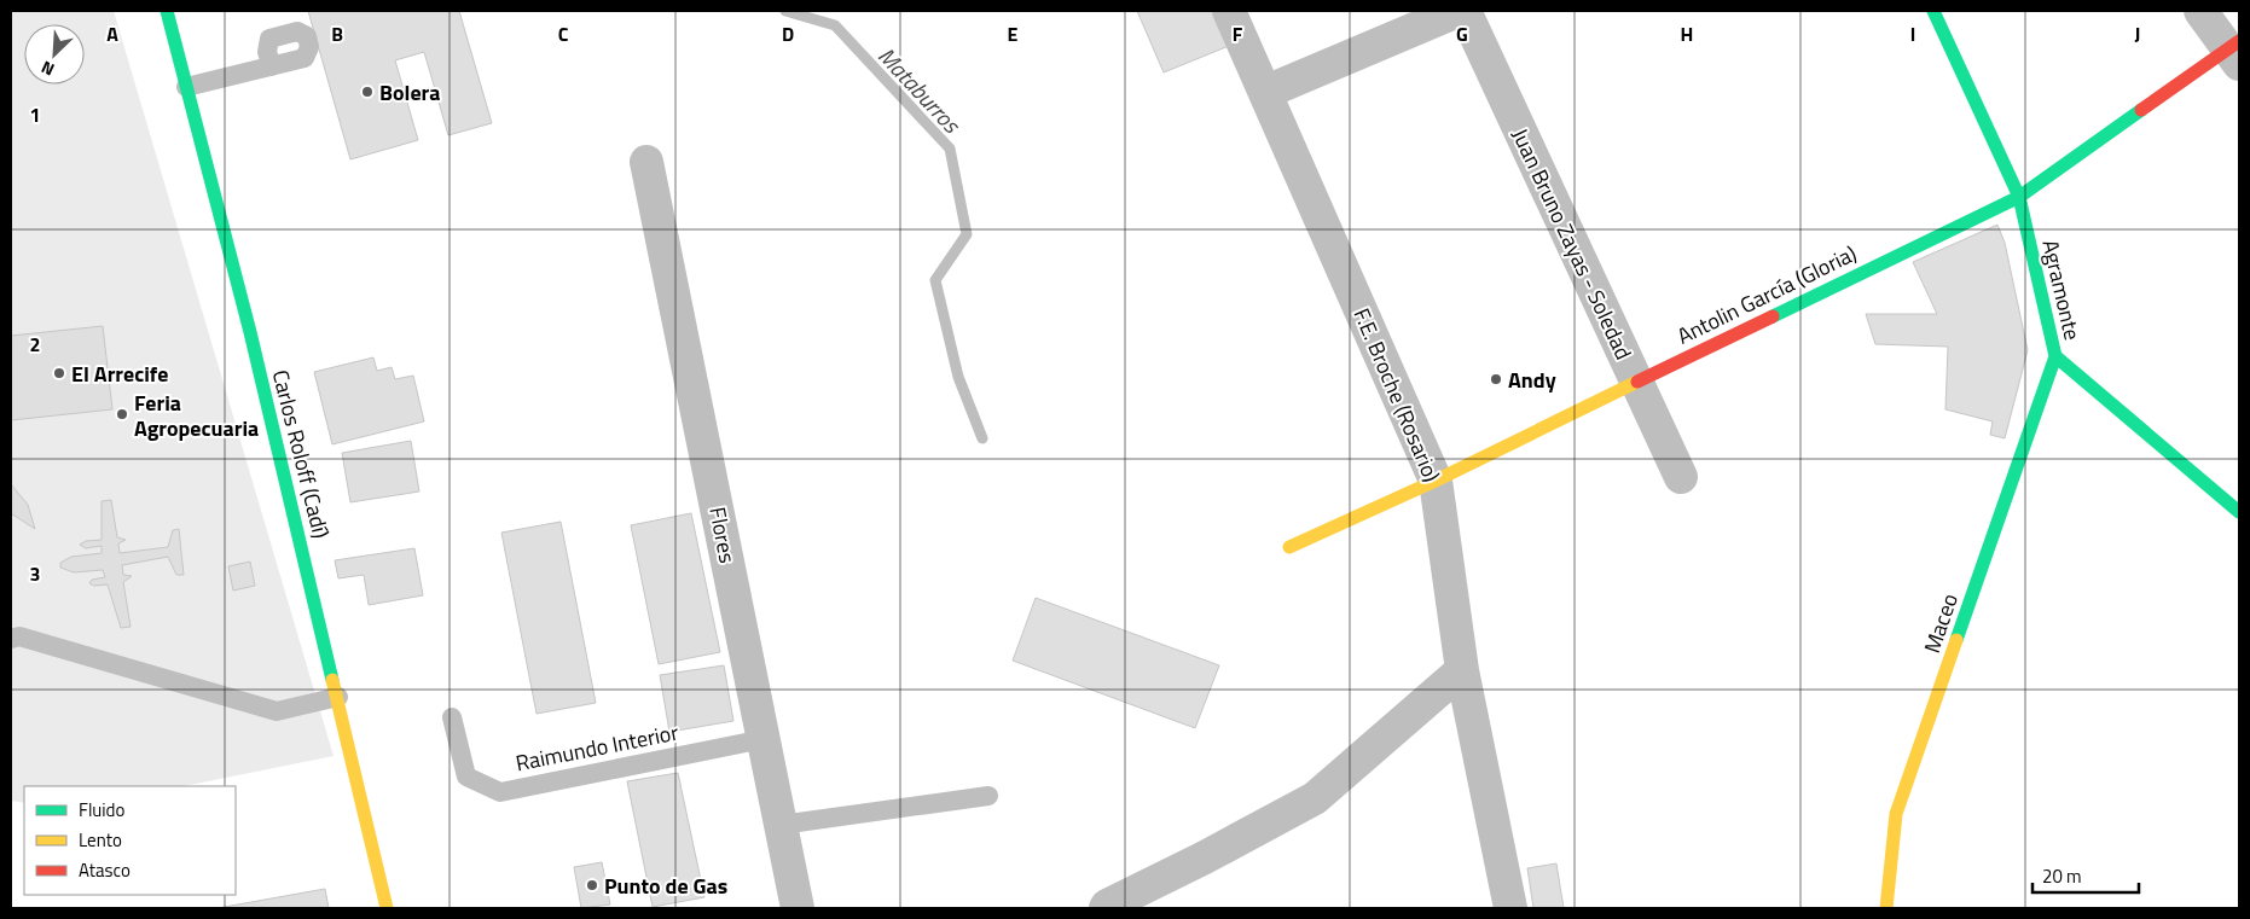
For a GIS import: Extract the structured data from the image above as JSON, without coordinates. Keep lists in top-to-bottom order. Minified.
{"streets":{"street":["Juan Bruno Zayas - Soledad","Agramonte","Antolin García (Gloria)","F.E. Broche (Rosario)","Carlos Roloff (Cadí)","Flores","Maceo"],"lane":["Raimundo Interior"]},"crossings":[["Juan Bruno Zayas - Soledad","Antolin García (Gloria)"],["Agramonte","Antolin García (Gloria)"],["Agramonte","Maceo"],["Antolin García (Gloria)","F.E. Broche (Rosario)"],["Flores","Raimundo Interior"]],"water":["Mataburros"],"places":["Bolera","El Arrecife","Andy","Feria Agropecuaria","Punto de Gas"],"legend":["Fluido","Lento","Atasco"],"scale_bar":"20 m","north":"bottom left","grid":{"columns":["A","B","C","D","E","F","G","H","I","J"],"rows":["1","2","3"]}}
